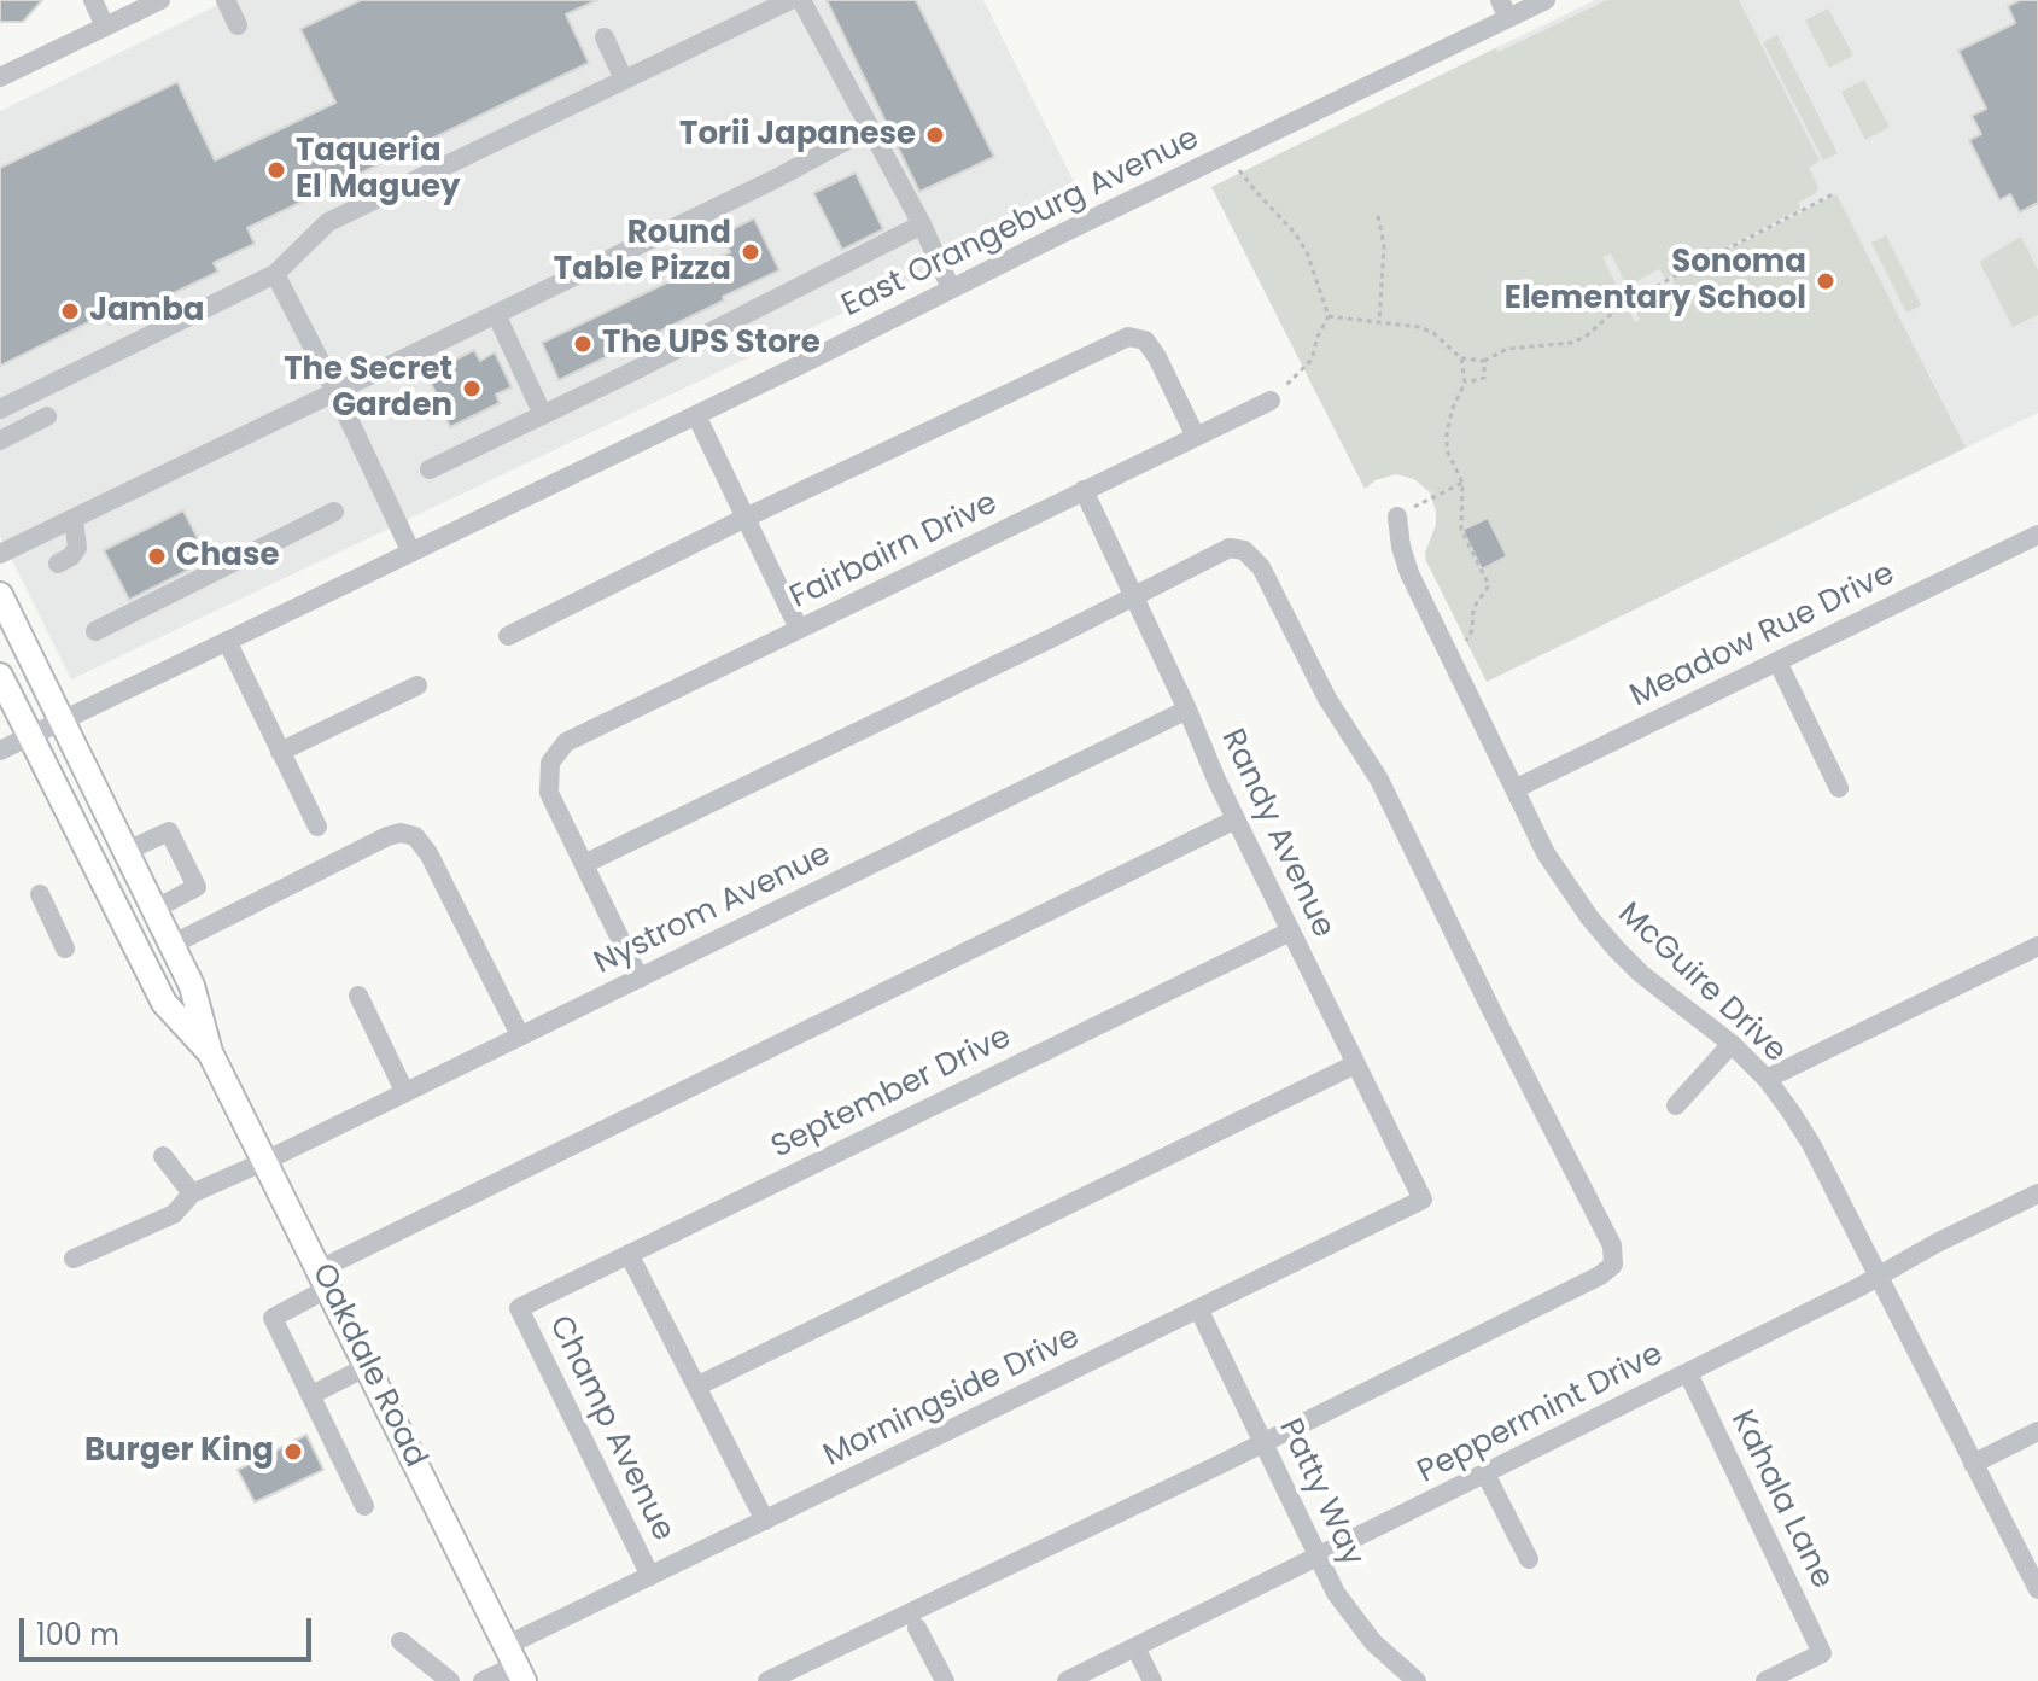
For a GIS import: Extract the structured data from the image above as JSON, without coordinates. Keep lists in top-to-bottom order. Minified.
{"streets":{"main road":["Oakdale Road"],"street":["East Orangeburg Avenue","Fairbairn Drive","Meadow Rue Drive","Randy Avenue","Nystrom Avenue","McGuire Drive","September Drive","Morningside Drive","Peppermint Drive","Champ Avenue","Patty Way","Kahala Lane"]},"crossings":[["East Orangeburg Avenue","Oakdale Road"],["Fairbairn Drive","Randy Avenue"],["Meadow Rue Drive","McGuire Drive"],["Randy Avenue","Nystrom Avenue"],["Randy Avenue","September Drive"],["Randy Avenue","Morningside Drive"],["Nystrom Avenue","Oakdale Road"],["McGuire Drive","Peppermint Drive"],["September Drive","Champ Avenue"],["Oakdale Road","Morningside Drive"],["Morningside Drive","Champ Avenue"],["Morningside Drive","Patty Way"],["Peppermint Drive","Patty Way"],["Peppermint Drive","Kahala Lane"]],"places":["Torii Japanese","Taqueria El Maguey","Round Table Pizza","Sonoma Elementary School","Jamba","The UPS Store","The Secret Garden","Chase","Burger King"],"scale_bar":"100 m"}
